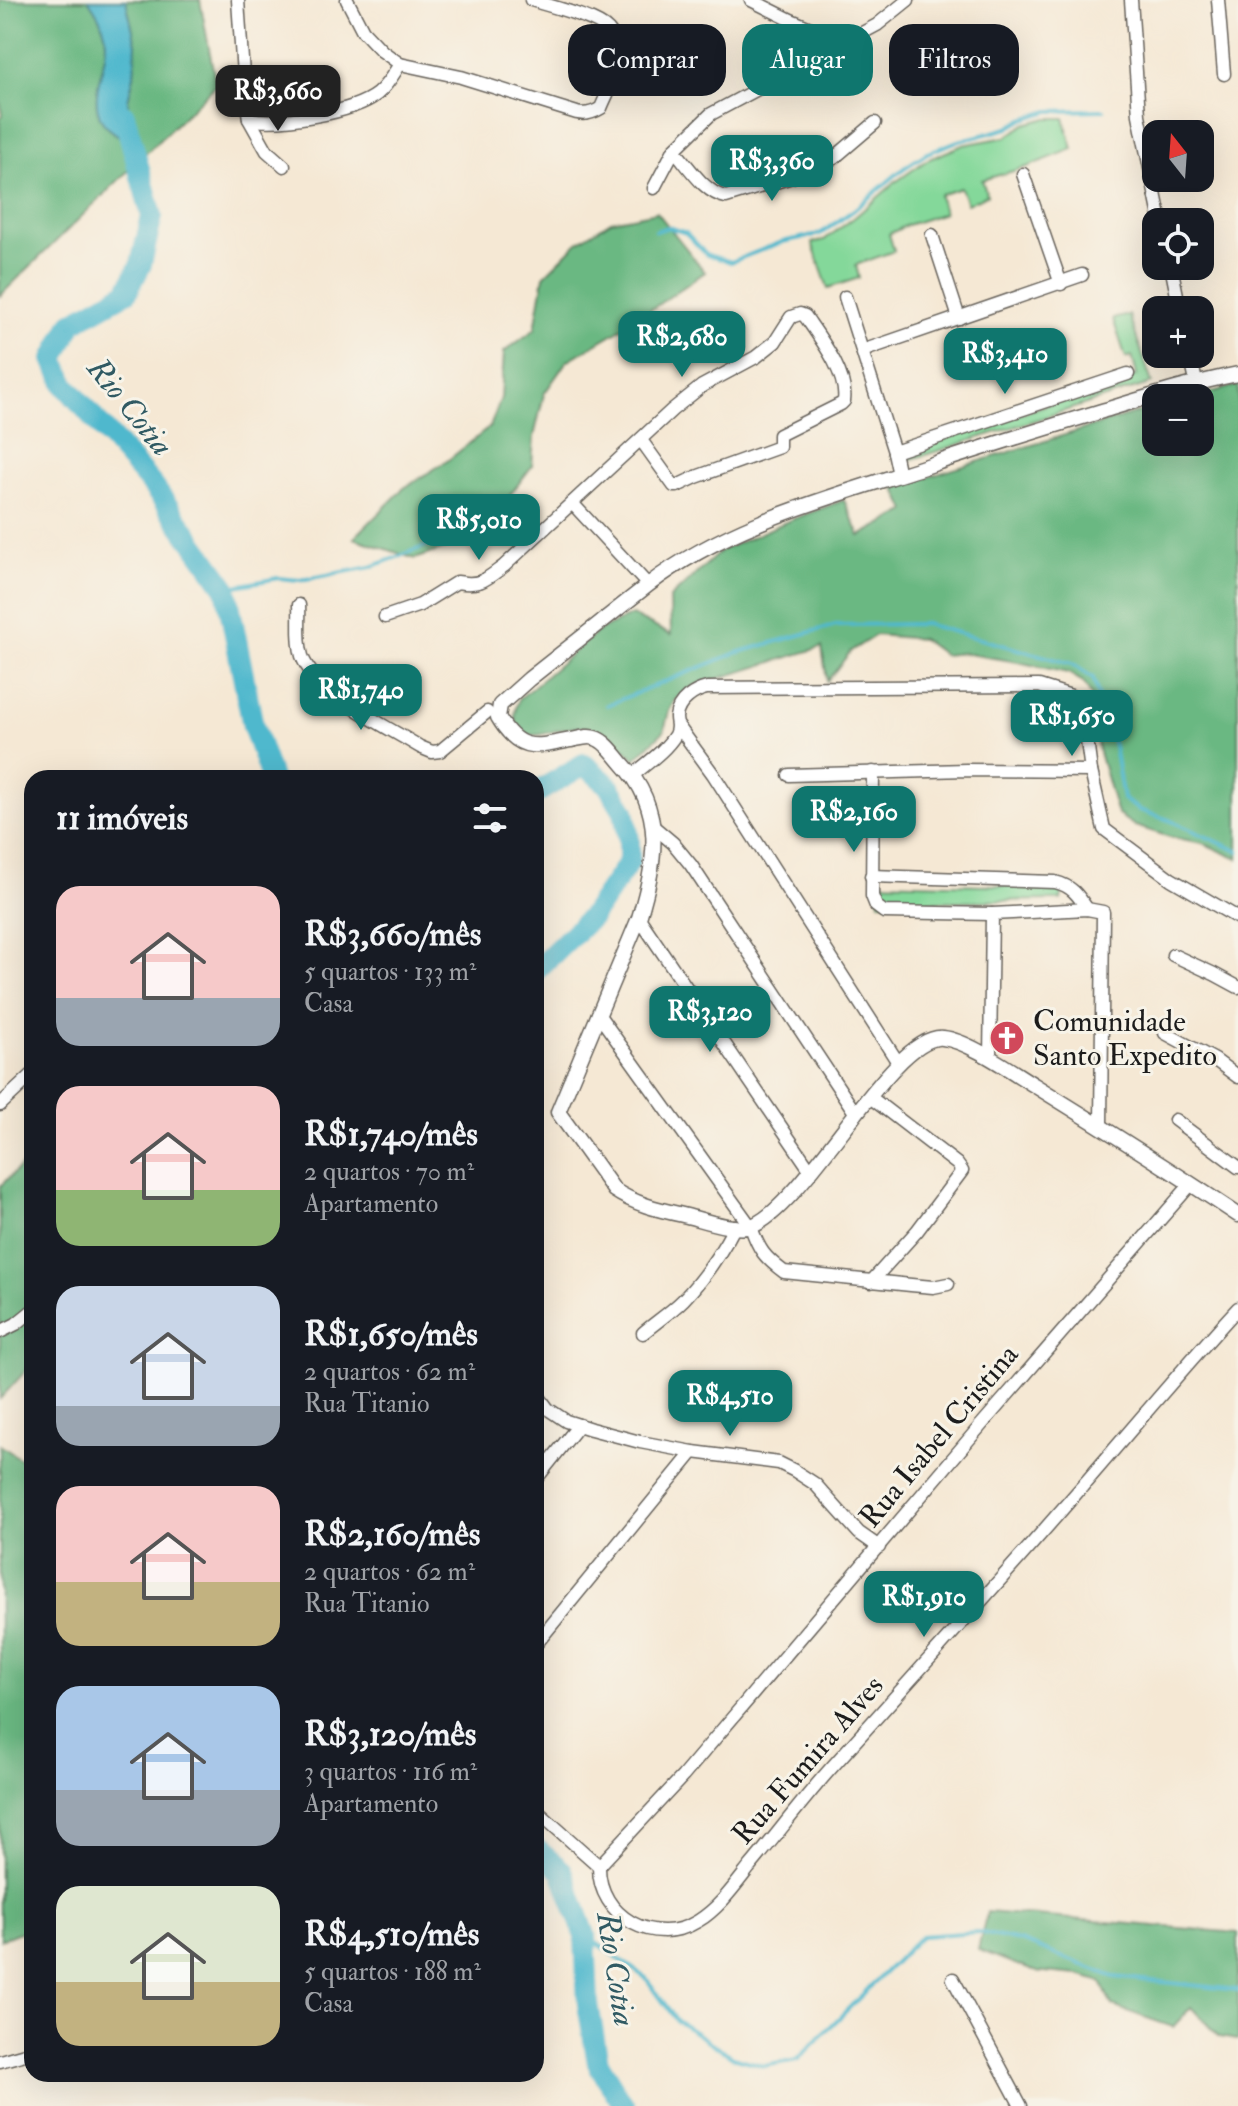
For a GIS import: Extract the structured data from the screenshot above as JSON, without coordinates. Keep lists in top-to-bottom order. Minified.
{"streets":{"street":["Rua Isabel Cristina","Rua Fumira Alves"]},"crossings":[["Rua Isabel Cristina","Rua Fumira Alves"]],"water":["Rio Cotia"],"places":{"church":["Comunidade Santo Expedito"]},"north":"top","page":{"chip":["Comprar","Alugar","Filtros"],"price":["R$3,660","R$3,360","R$2,680","R$3,410","R$5,010","R$1,740","R$1,650","R$2,160","R$3,120","R$4,510","R$1,910"],"map_buttons":["+","−"],"heading":"11 imóveis","list":[{"name":"R$3,660/mês","note":"5 quartos · 133 m² · Casa"},{"name":"R$1,740/mês","note":"2 quartos · 70 m² · Apartamento"},{"name":"R$1,650/mês","note":"2 quartos · 62 m² · Rua Titanio"},{"name":"R$2,160/mês","note":"2 quartos · 62 m² · Rua Titanio"},{"name":"R$3,120/mês","note":"3 quartos · 116 m² · Apartamento"},{"name":"R$4,510/mês","note":"5 quartos · 188 m² · Casa"}]}}
